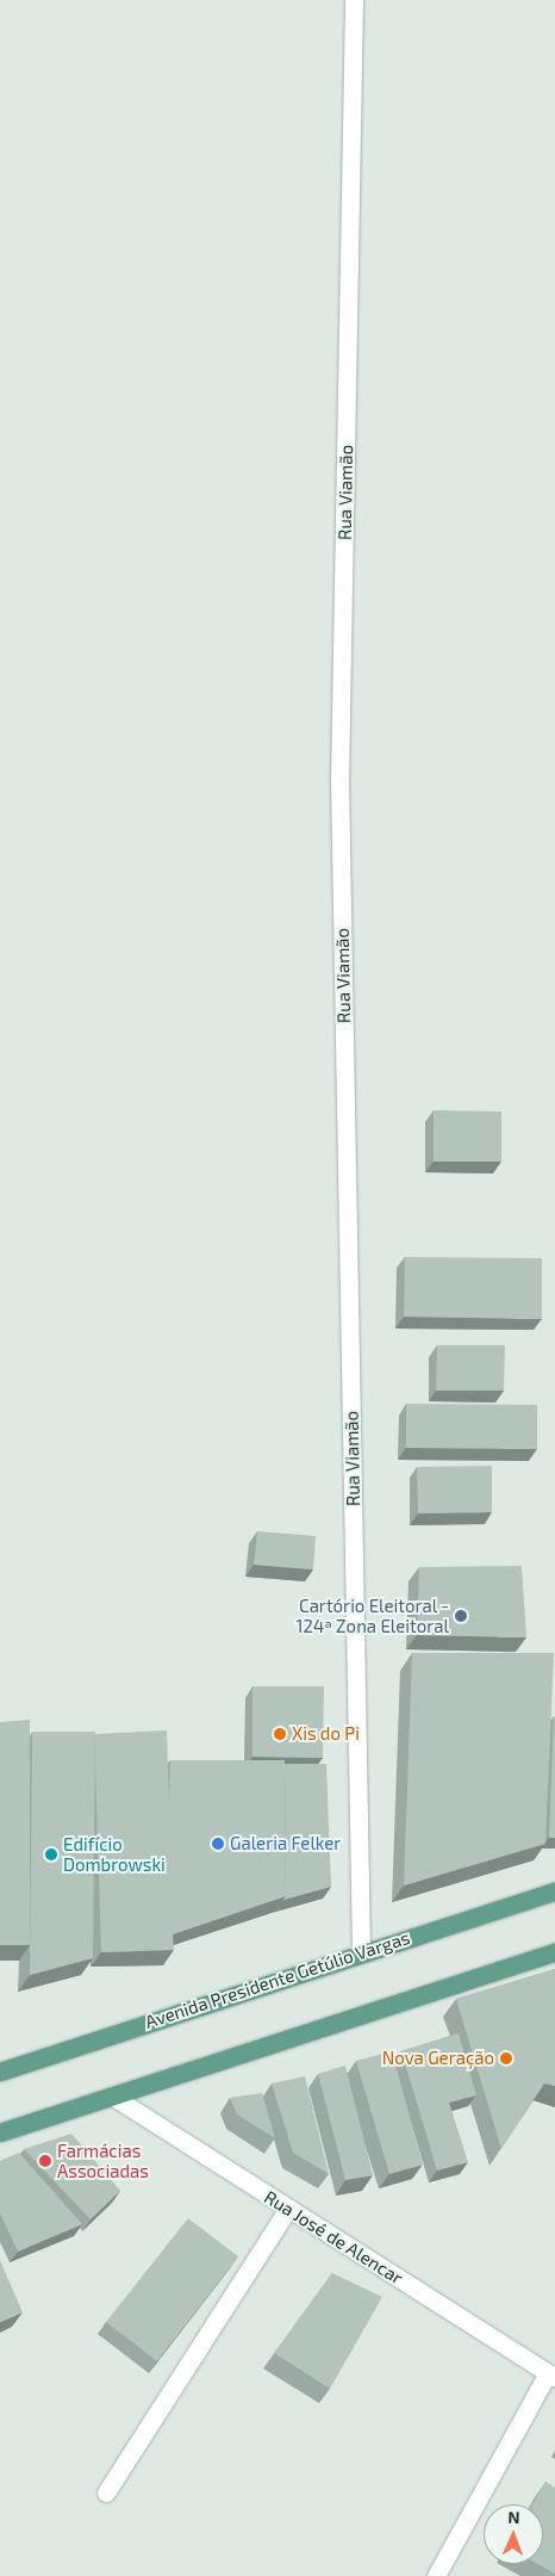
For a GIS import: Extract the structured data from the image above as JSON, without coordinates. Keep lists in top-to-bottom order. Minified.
{"streets":{"main road":["Avenida Presidente Getúlio Vargas"],"street":["Rua Viamão","Rua José de Alencar"]},"crossings":[["Rua Viamão","Avenida Presidente Getúlio Vargas"]],"places":["Cartório Eleitoral - 124ª Zona Eleitoral","Xis do Pi","Galeria Felker","Edifício Dombrowski","Nova Geração","Farmácias Associadas"],"north":"top"}
